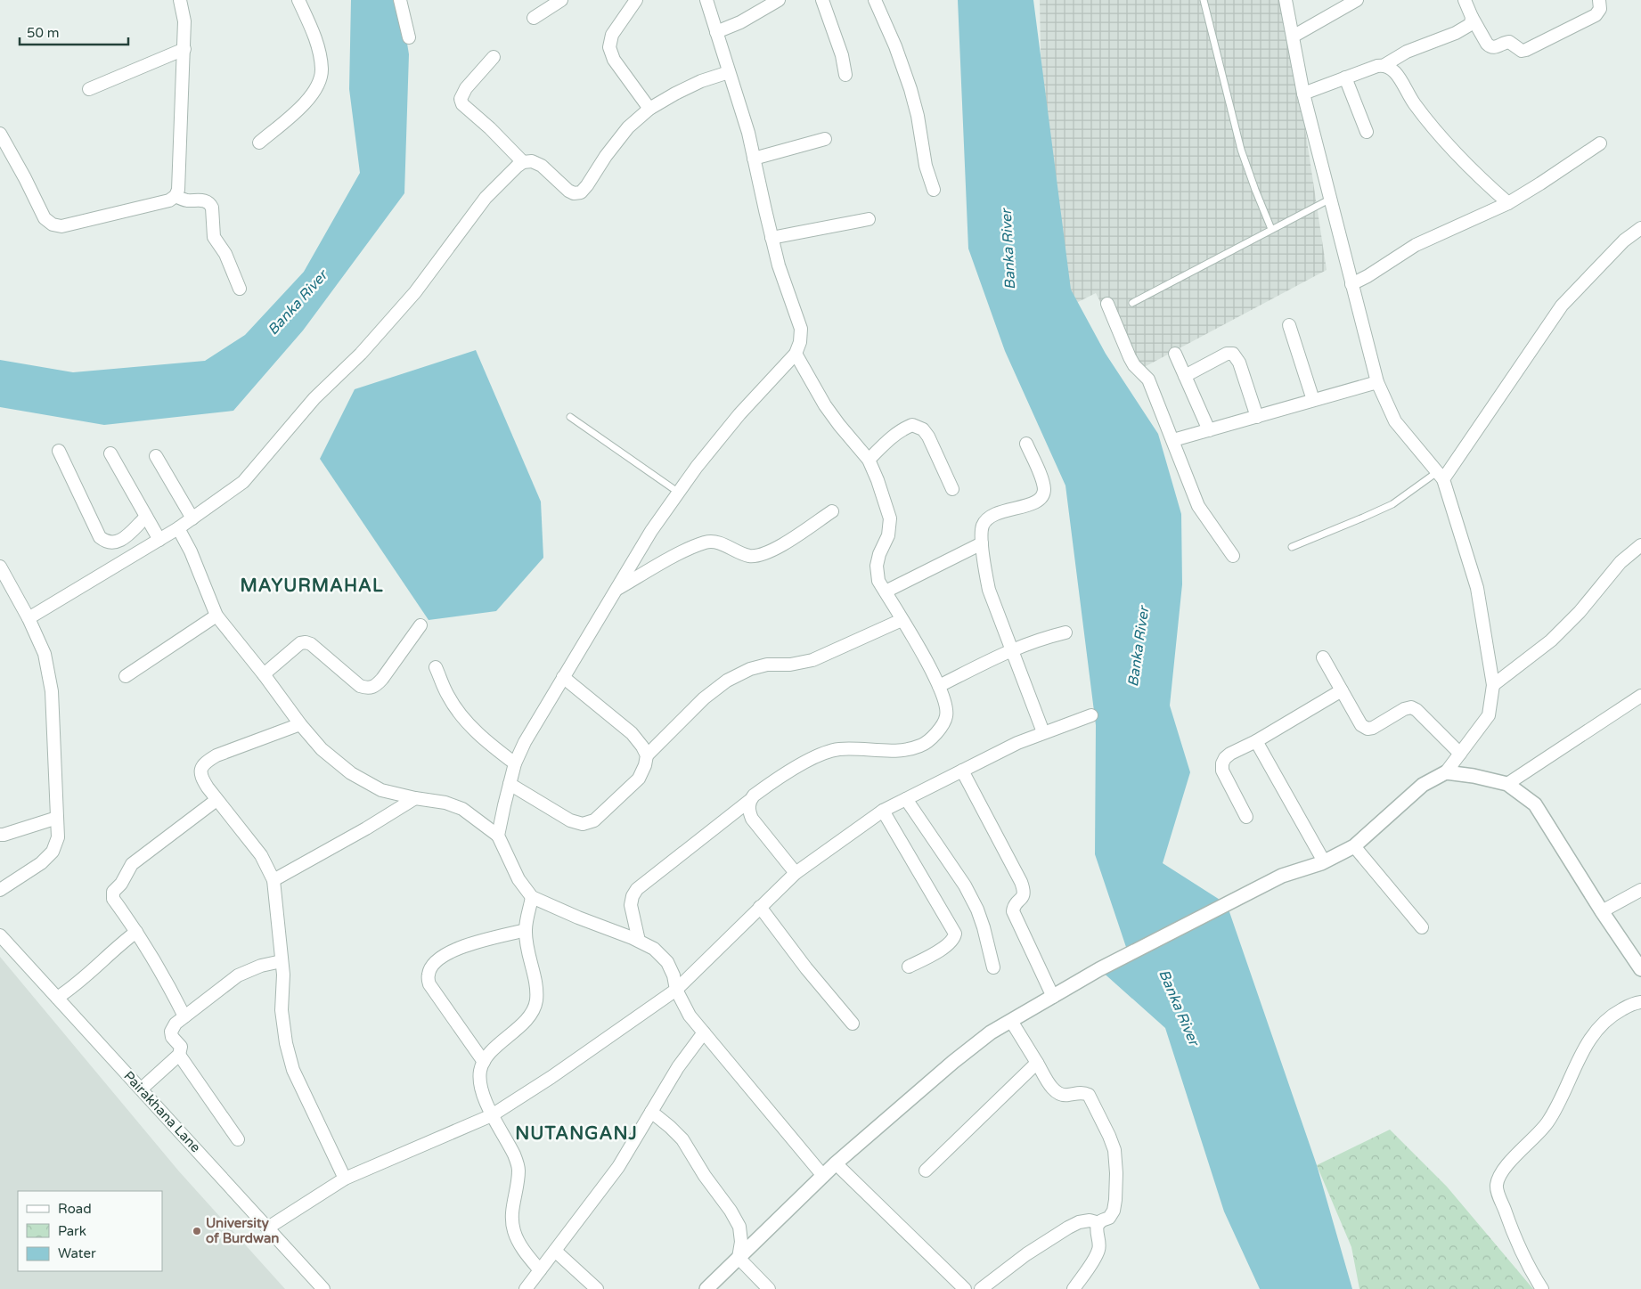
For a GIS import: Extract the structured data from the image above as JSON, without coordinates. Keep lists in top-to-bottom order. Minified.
{"streets":{"street":["Pairakhana Lane"]},"districts":["MAYURMAHAL","NUTANGANJ"],"water":["Banka River"],"places":["University of Burdwan"],"legend":["Road","Park","Water"],"scale_bar":"50 m"}
